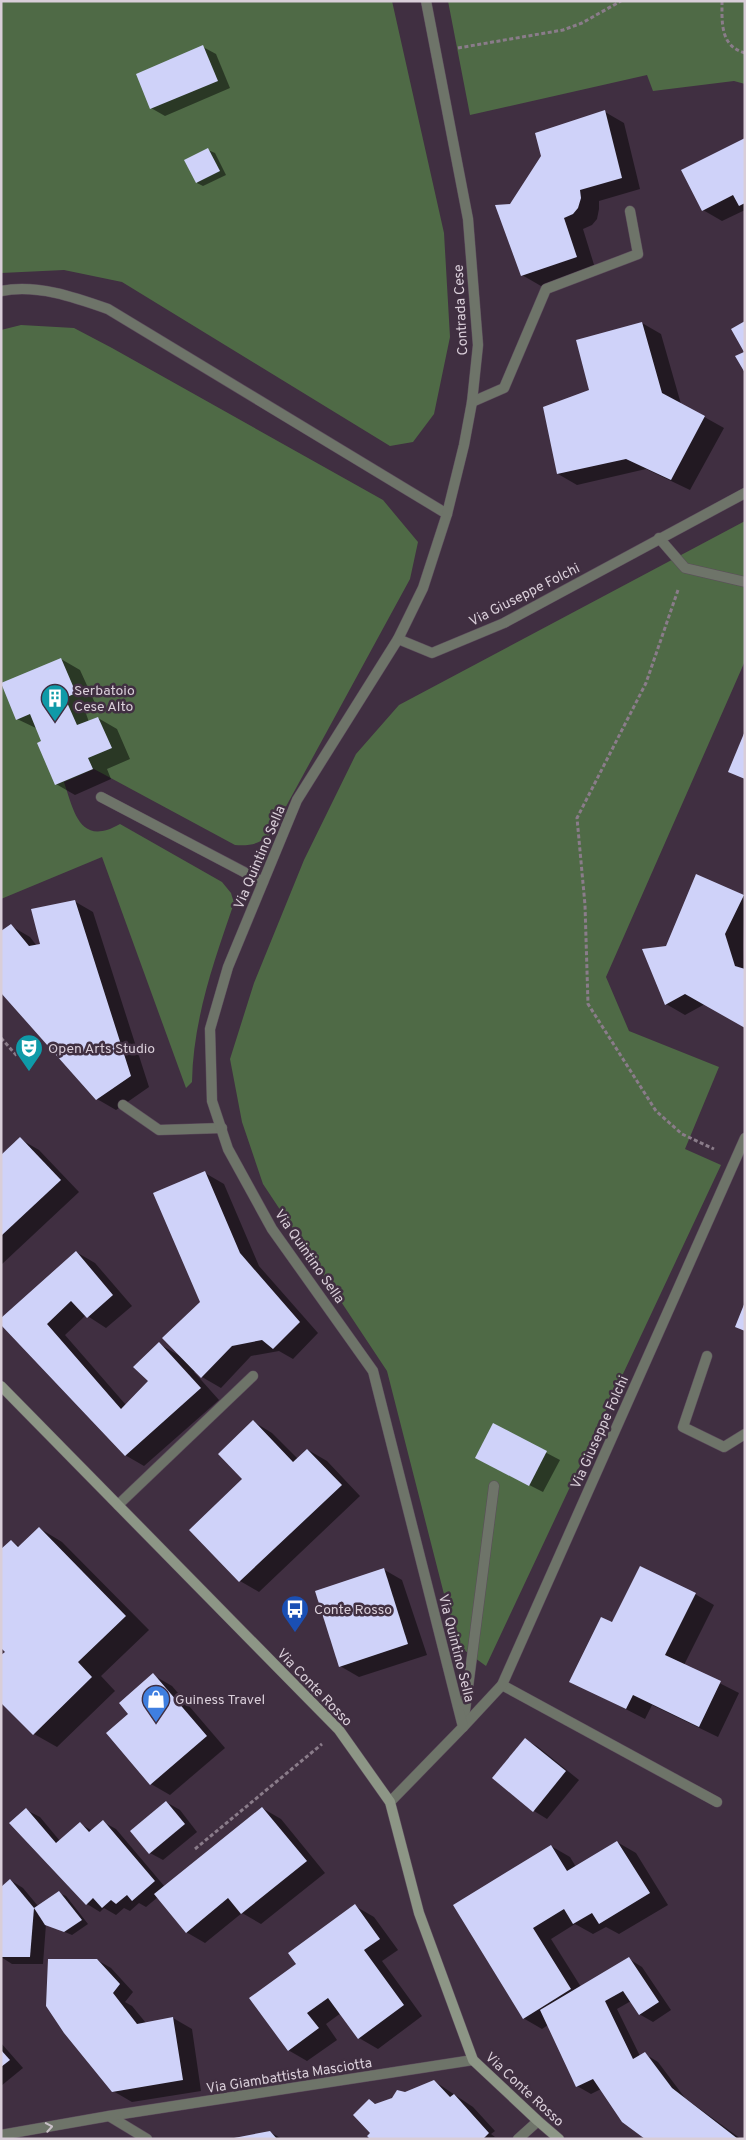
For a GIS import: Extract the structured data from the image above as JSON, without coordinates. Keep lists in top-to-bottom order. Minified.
{"streets":{"street":["Contrada Cese","Via Giuseppe Folchi","Via Quintino Sella","Via Conte Rosso","Via Giambattista Masciotta"]},"crossings":[["Contrada Cese","Via Giuseppe Folchi"],["Contrada Cese","Via Quintino Sella"],["Via Giuseppe Folchi","Via Quintino Sella"],["Via Conte Rosso","Via Giambattista Masciotta"]],"places":{"building":["Serbatoio Cese Alto"],"theatre":["Open Arts Studio"],"bus stop":["Conte Rosso"],"shop":["Guiness Travel"]}}
